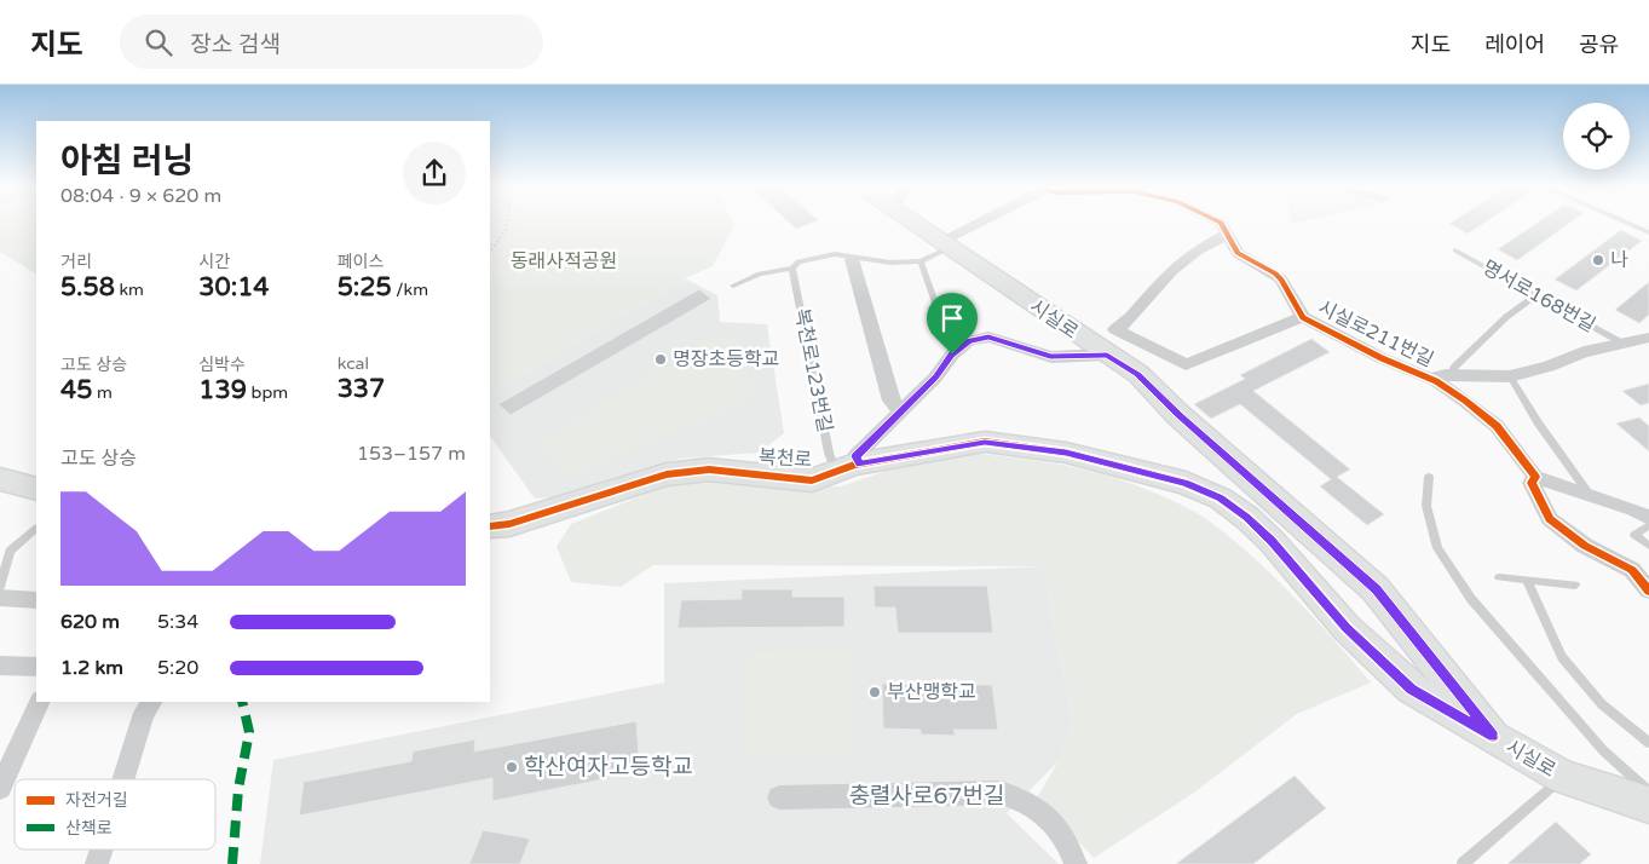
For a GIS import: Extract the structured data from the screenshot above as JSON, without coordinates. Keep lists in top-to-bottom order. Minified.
{"streets":{"street":["명서로168번길","시실로","시실로211번길","복천로","충렬사로67번길"],"lane":["복천로123번길"]},"crossings":[["명서로168번길","시실로211번길"],["시실로","복천로"],["복천로123번길","복천로"]],"parks":["동래사적공원"],"places":["나","명장초등학교","부산맹학교","학산여자고등학교"],"legend":["자전거길","산책로"],"page":{"header":"지도","search":"장소 검색","nav":["지도","레이어","공유"],"heading":["아침 러닝","08:04 · 9 × 620 m"],"stats":[["거리","5.58 km"],["시간","30:14"],["페이스","5:25 /km"],["고도 상승","45 m"],["심박수","139 bpm"],["kcal","337"]],"chart":["고도 상승","153–157 m"],"list":[{"name":"620 m","note":"5:34"},{"name":"1.2 km","note":"5:20"}]}}
